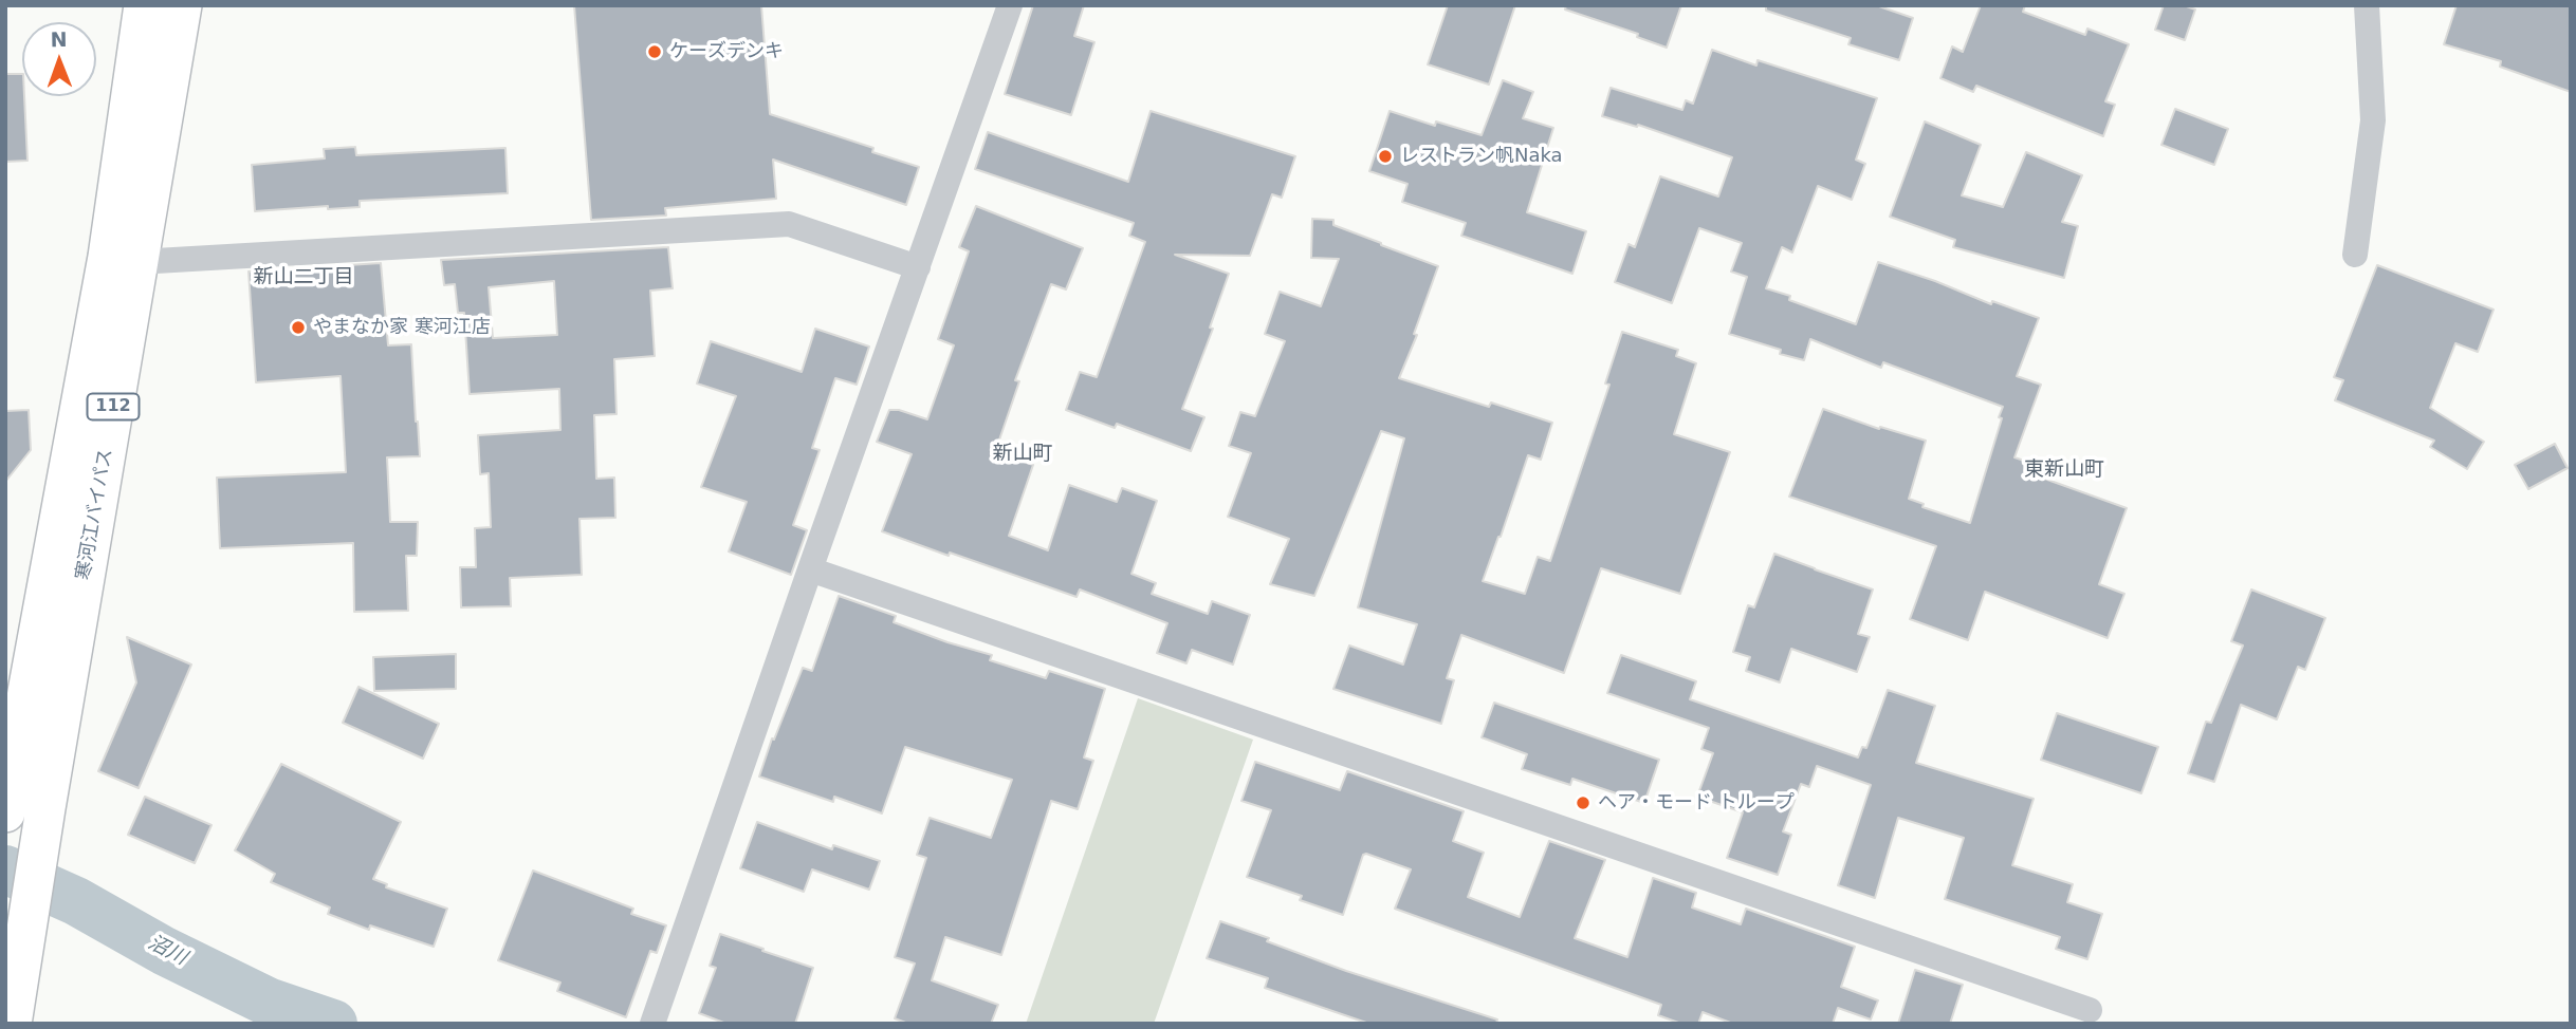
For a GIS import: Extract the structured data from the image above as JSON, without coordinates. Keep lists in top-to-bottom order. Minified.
{"streets":{"highway":["112","寒河江バイパス"]},"districts":["新山二丁目","新山町","東新山町"],"water":["沼川"],"places":["ケーズデンキ","レストラン帆Naka","やまなか家 寒河江店","ヘア・モード トループ"],"north":"top"}
